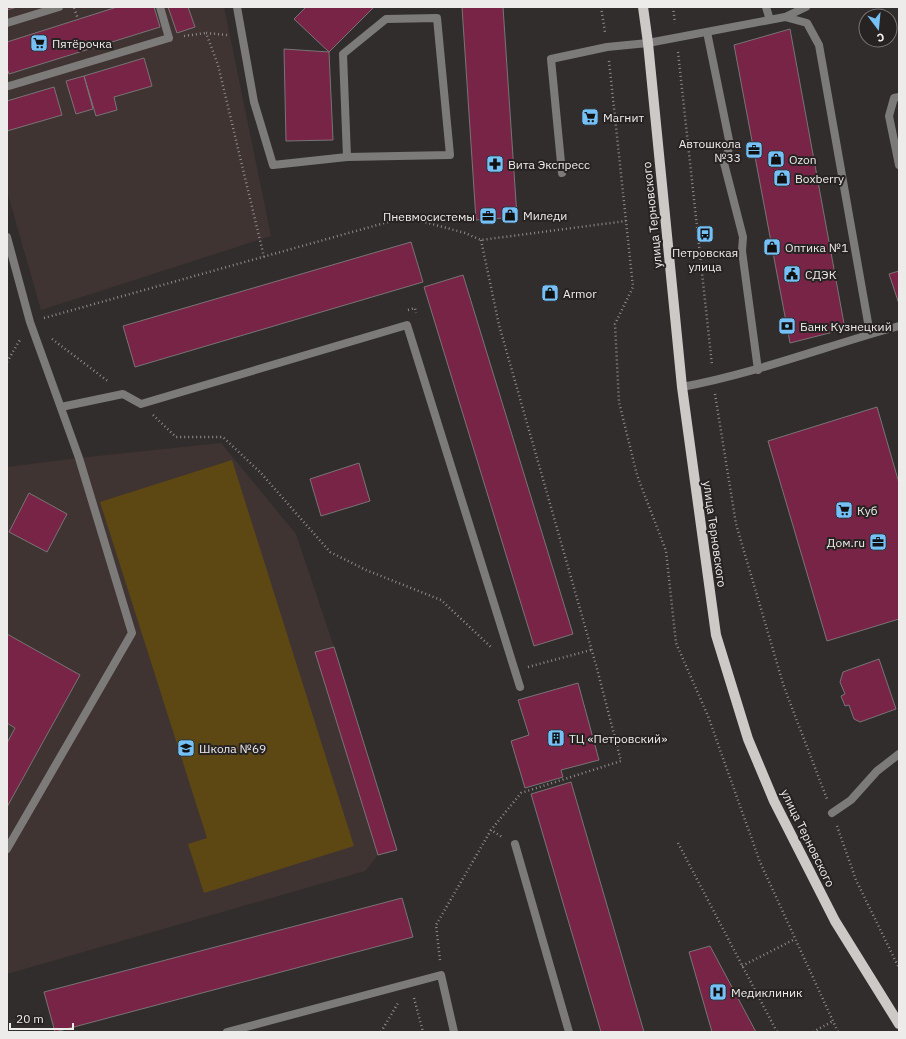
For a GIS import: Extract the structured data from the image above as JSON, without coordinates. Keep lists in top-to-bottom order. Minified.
{"streets":{"main road":["улица Терновского"]},"places":{"supermarket":["Пятёрочка","Магнит","Куб"],"office":["Автошкола №33","Пневмосистемы","Дом.ru"],"shop":["Ozon","Boxberry","Миледи","Оптика №1","Armor"],"pharmacy":["Вита Экспресс"],"bus stop":["Петровская улица"],"public building":["СДЭК"],"bank":["Банк Кузнецкий"],"building":["ТЦ «Петровский»"],"school or university":["Школа №69"],"hospital":["Медиклиник"]},"scale_bar":"20 m","north":"bottom"}
